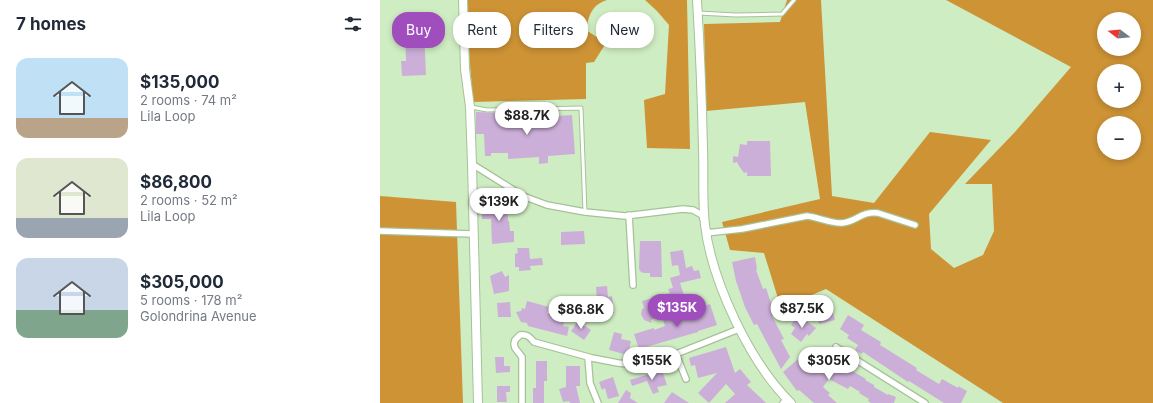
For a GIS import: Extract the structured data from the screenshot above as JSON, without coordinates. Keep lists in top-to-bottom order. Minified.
{"north":"left","page":{"heading":"7 homes","map_buttons":["+","−"],"chip":["Buy","Rent","Filters","New"],"list":[{"name":"$135,000","note":"2 rooms · 74 m² · Lila Loop"},{"name":"$86,800","note":"2 rooms · 52 m² · Lila Loop"},{"name":"$305,000","note":"5 rooms · 178 m² · Golondrina Avenue"}],"price":["$88.7K","$139K","$135K","$87.5K","$86.8K","$155K","$305K"]}}
